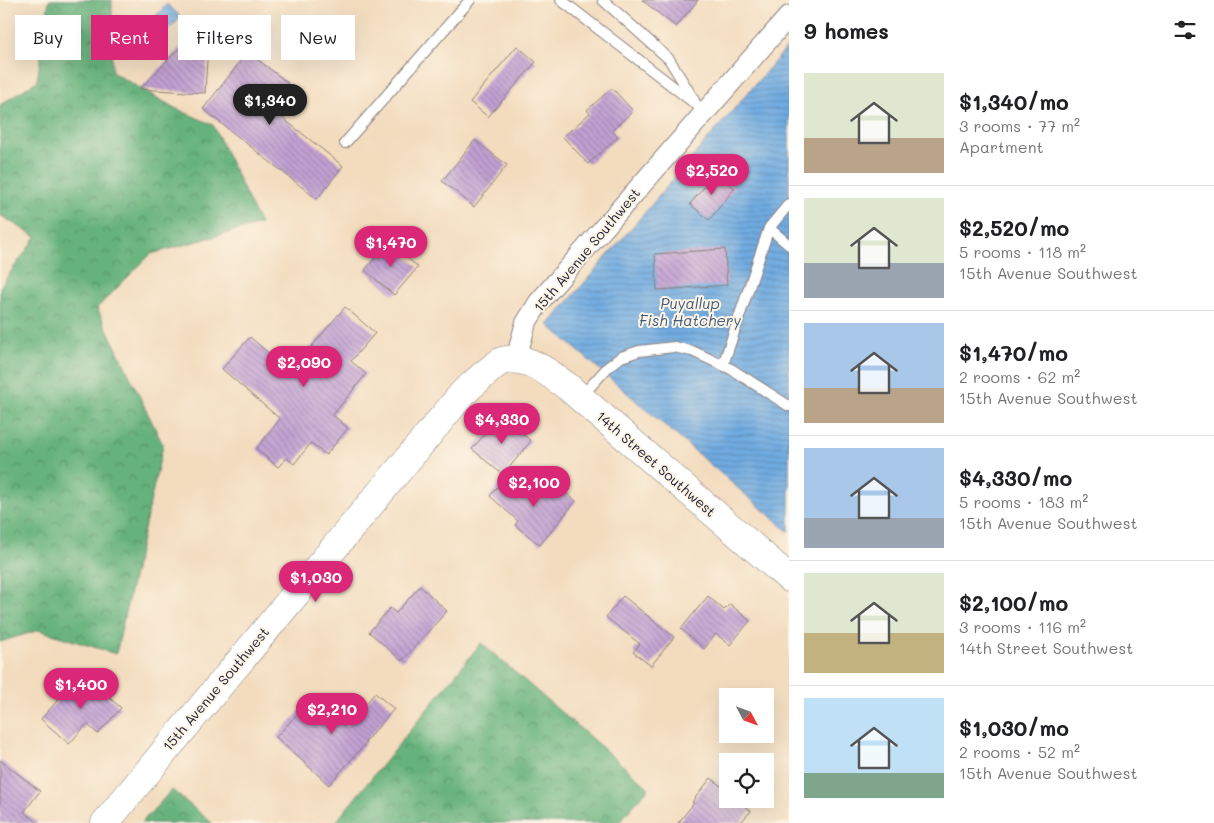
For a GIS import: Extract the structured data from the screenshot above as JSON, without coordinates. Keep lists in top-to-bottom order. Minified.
{"streets":{"street":["15th Avenue Southwest","14th Street Southwest"]},"crossings":[["15th Avenue Southwest","14th Street Southwest"]],"water":["Puyallup Fish Hatchery"],"north":"bottom right","page":{"heading":"9 homes","chip":["Buy","Rent","Filters","New"],"list":[{"name":"$1,340/mo","note":"3 rooms · 77 m² · Apartment"},{"name":"$2,520/mo","note":"5 rooms · 118 m² · 15th Avenue Southwest"},{"name":"$1,470/mo","note":"2 rooms · 62 m² · 15th Avenue Southwest"},{"name":"$4,330/mo","note":"5 rooms · 183 m² · 15th Avenue Southwest"},{"name":"$2,100/mo","note":"3 rooms · 116 m² · 14th Street Southwest"},{"name":"$1,030/mo","note":"2 rooms · 52 m² · 15th Avenue Southwest"}],"price":["$1,340","$2,520","$1,470","$2,090","$4,330","$2,100","$1,030","$1,400","$2,210"]}}
